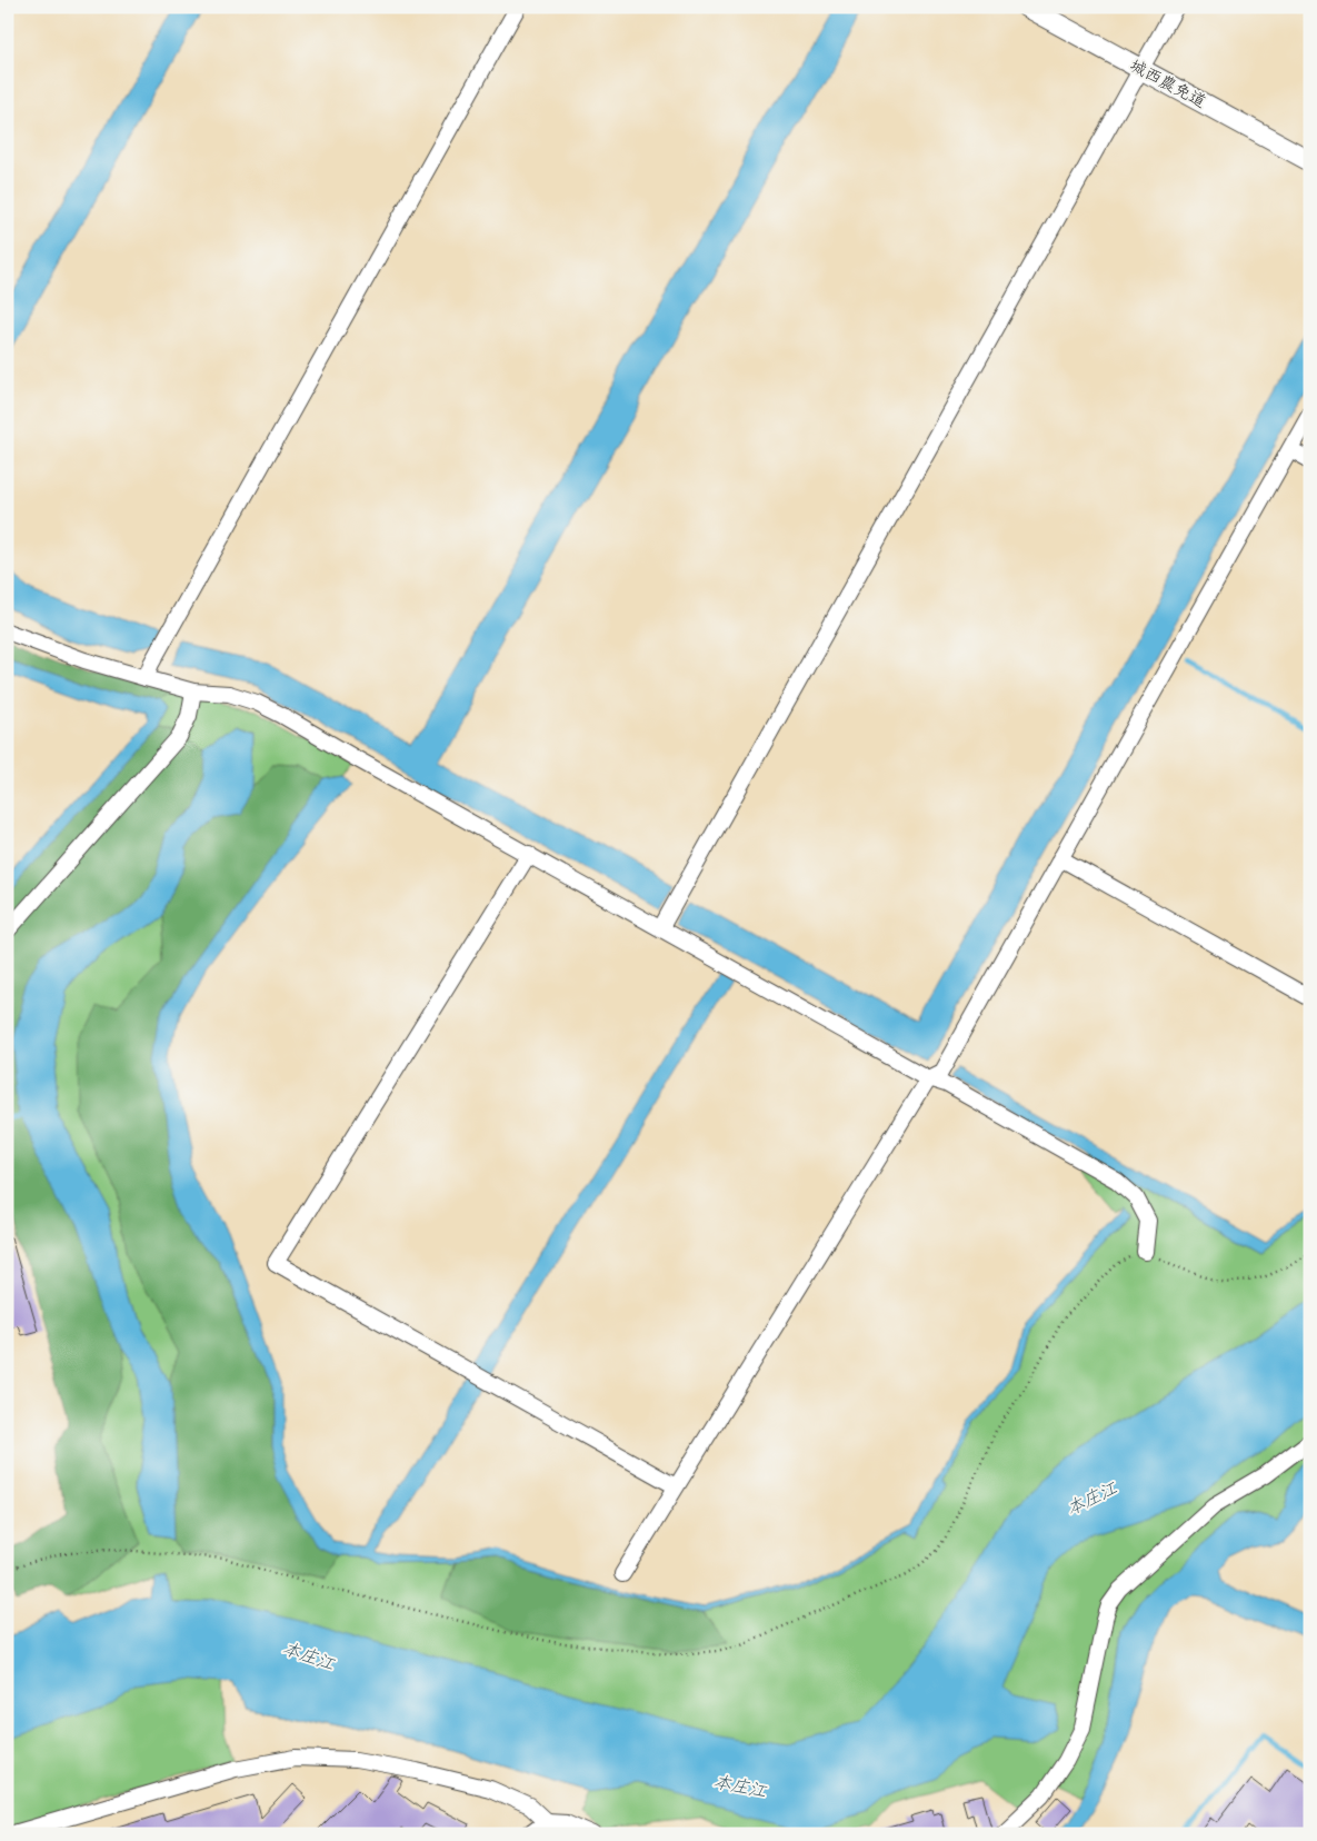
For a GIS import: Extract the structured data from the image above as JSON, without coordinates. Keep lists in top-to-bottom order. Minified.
{"streets":{"street":["城西農免道"]},"water":["本庄江"]}
